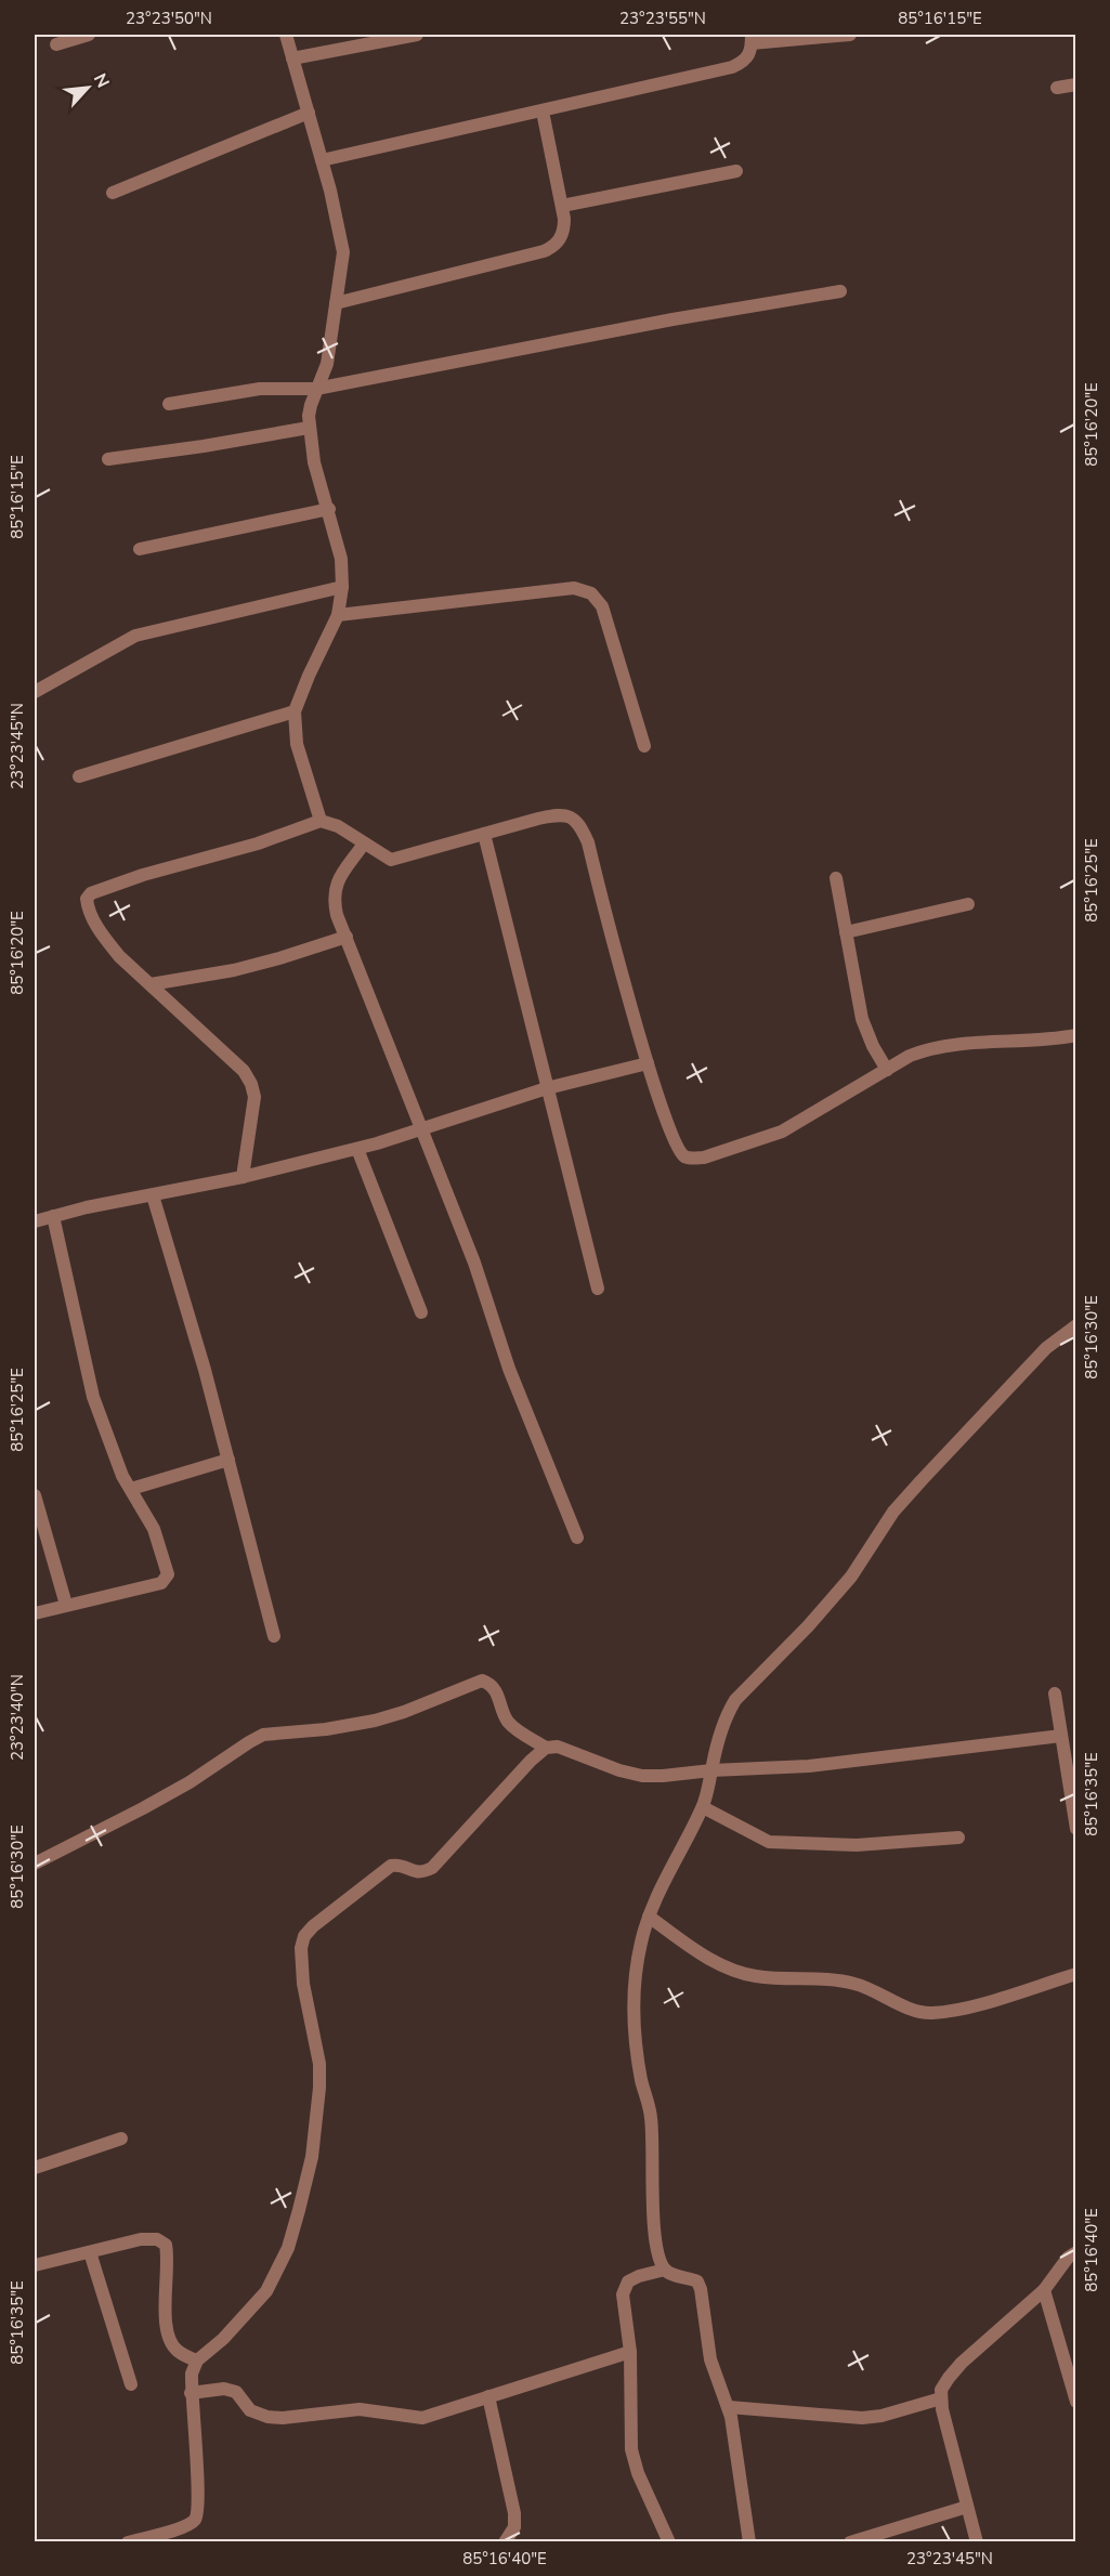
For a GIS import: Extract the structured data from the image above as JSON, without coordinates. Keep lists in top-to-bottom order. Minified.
{"north":"top right","coordinates":["23°23'50\"N","23°23'55\"N","85°16'15\"E","85°16'20\"E","23°23'45\"N","85°16'25\"E","85°16'30\"E","23°23'40\"N","85°16'35\"E","85°16'40\"E"]}
